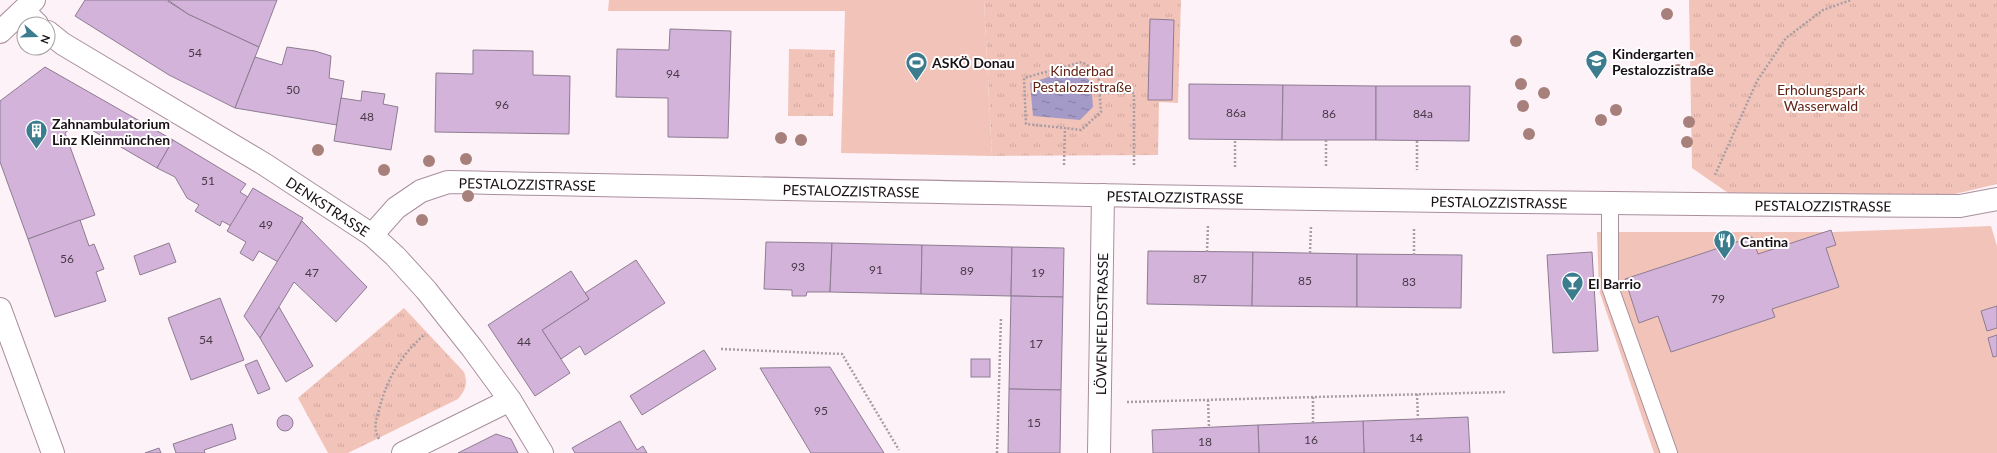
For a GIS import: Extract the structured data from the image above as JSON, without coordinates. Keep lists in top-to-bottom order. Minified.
{"streets":{"street":["PESTALOZZISTRASSE","DENKSTRASSE","LÖWENFELDSTRASSE"]},"crossings":[["PESTALOZZISTRASSE","DENKSTRASSE"],["PESTALOZZISTRASSE","LÖWENFELDSTRASSE"]],"parks":["Kinderbad Pestalozzistraße","Erholungspark Wasserwald"],"places":{"school or university":["Kindergarten Pestalozzistraße"],"sports":["ASKÖ Donau"],"building":["Zahnambulatorium Linz Kleinmünchen"],"restaurant":["Cantina"],"bar":["El Barrio"]},"house_numbers":["54","94","50","96","86a","86","84a","48","51","49","56","93","91","89","47","19","87","85","83","79","54","44","17","95","15","14","16","18"],"north":"right"}
